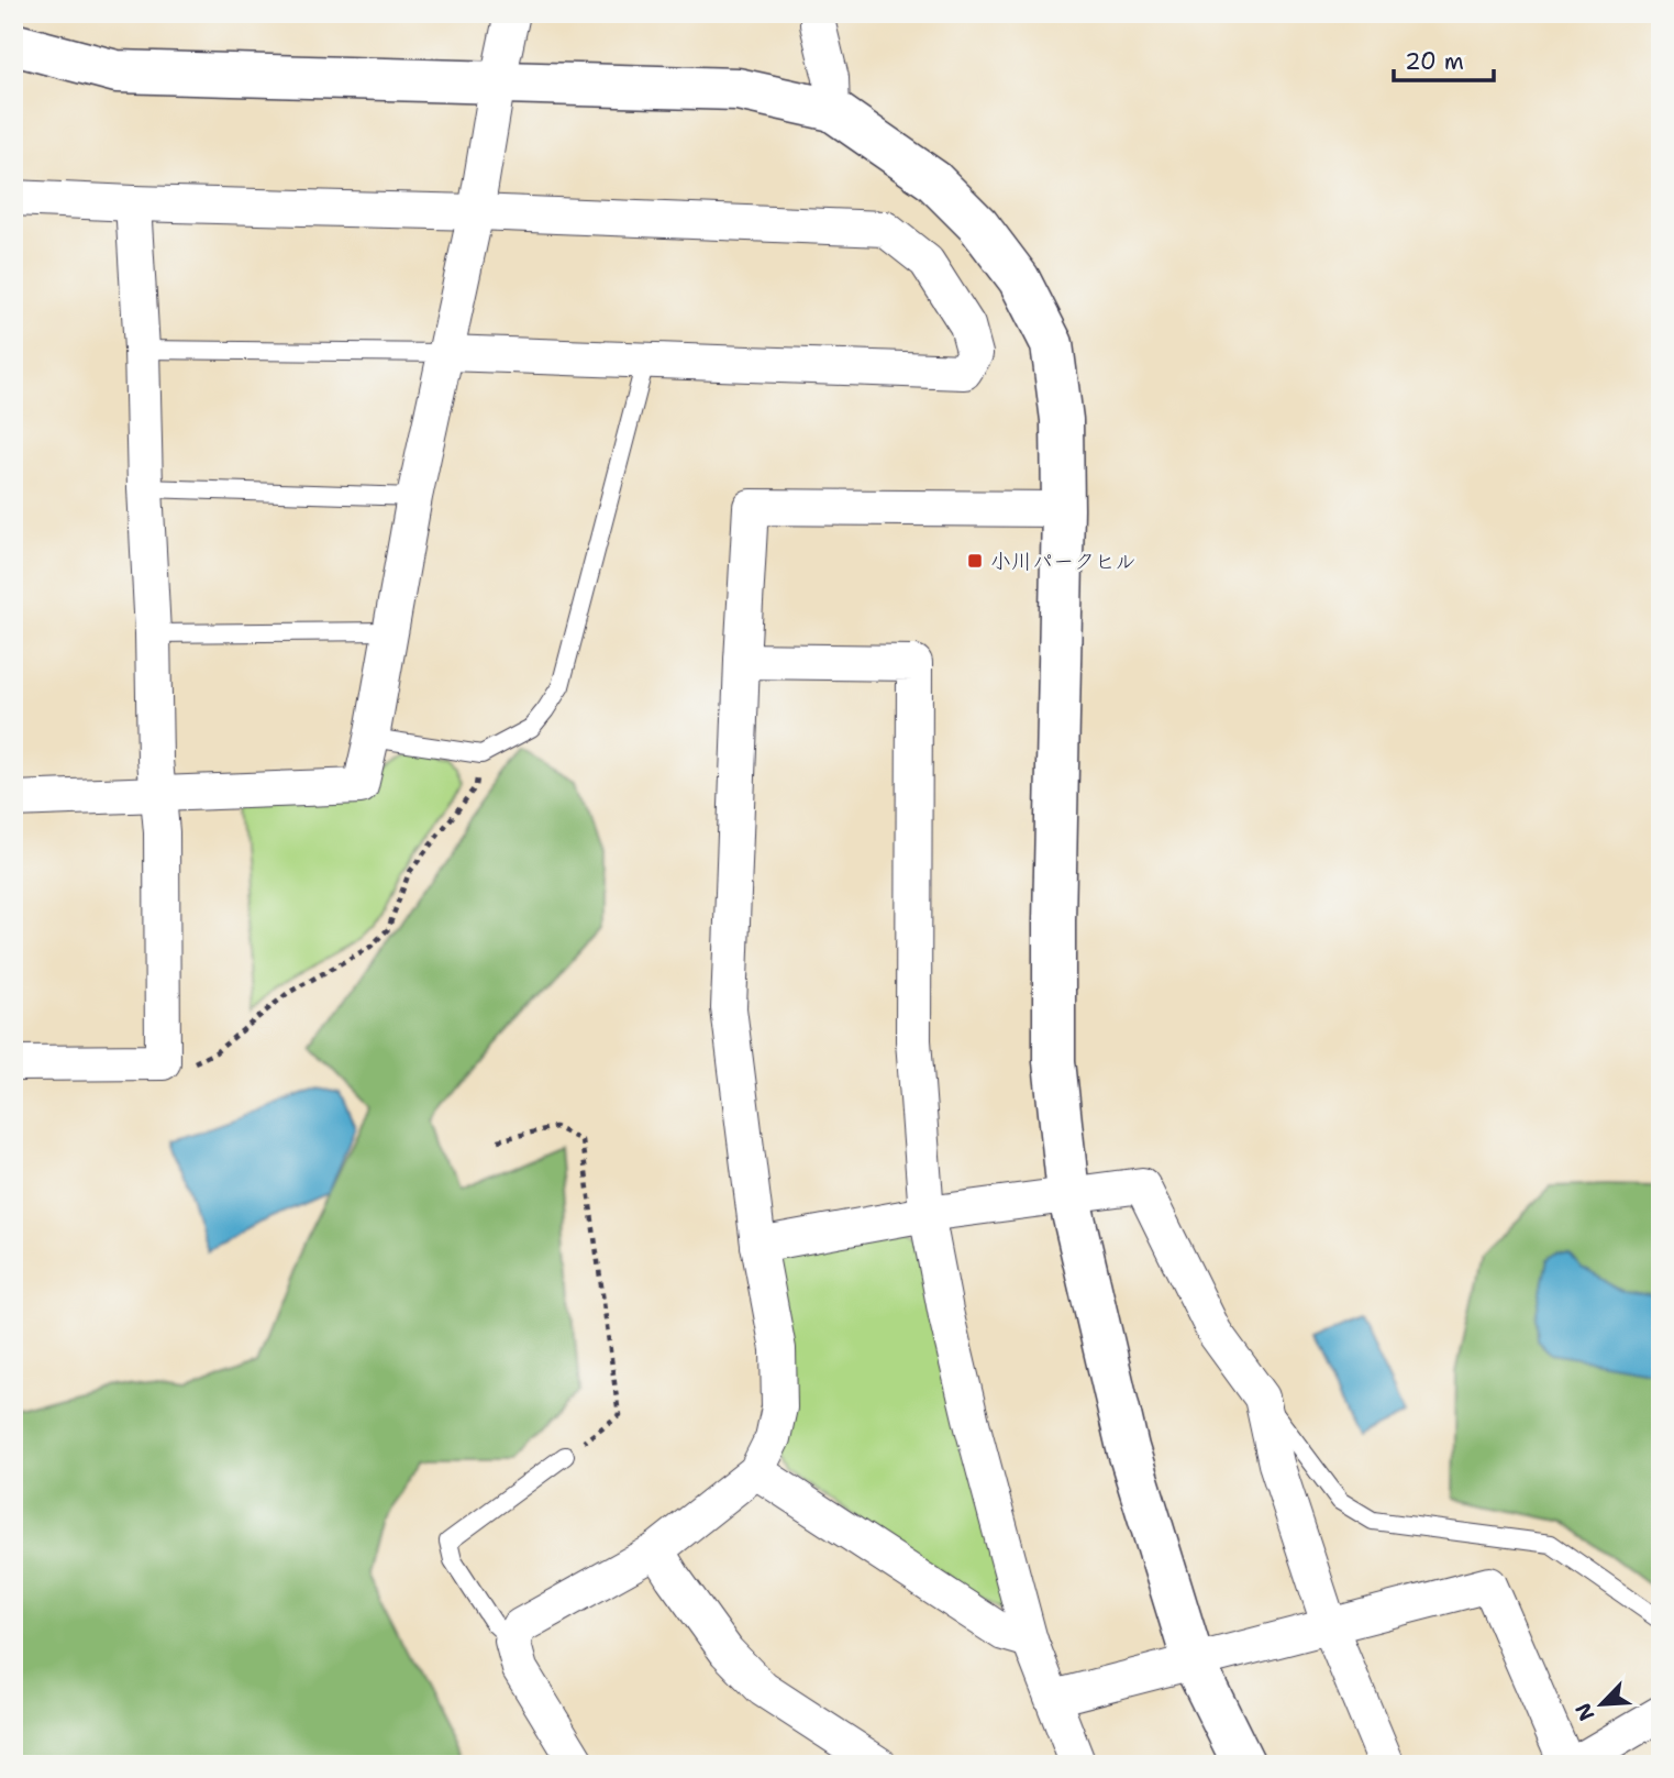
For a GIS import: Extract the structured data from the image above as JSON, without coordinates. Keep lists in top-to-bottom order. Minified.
{"places":{"transit":["小川パークヒル"]},"scale_bar":"20 m","north":"bottom left"}
